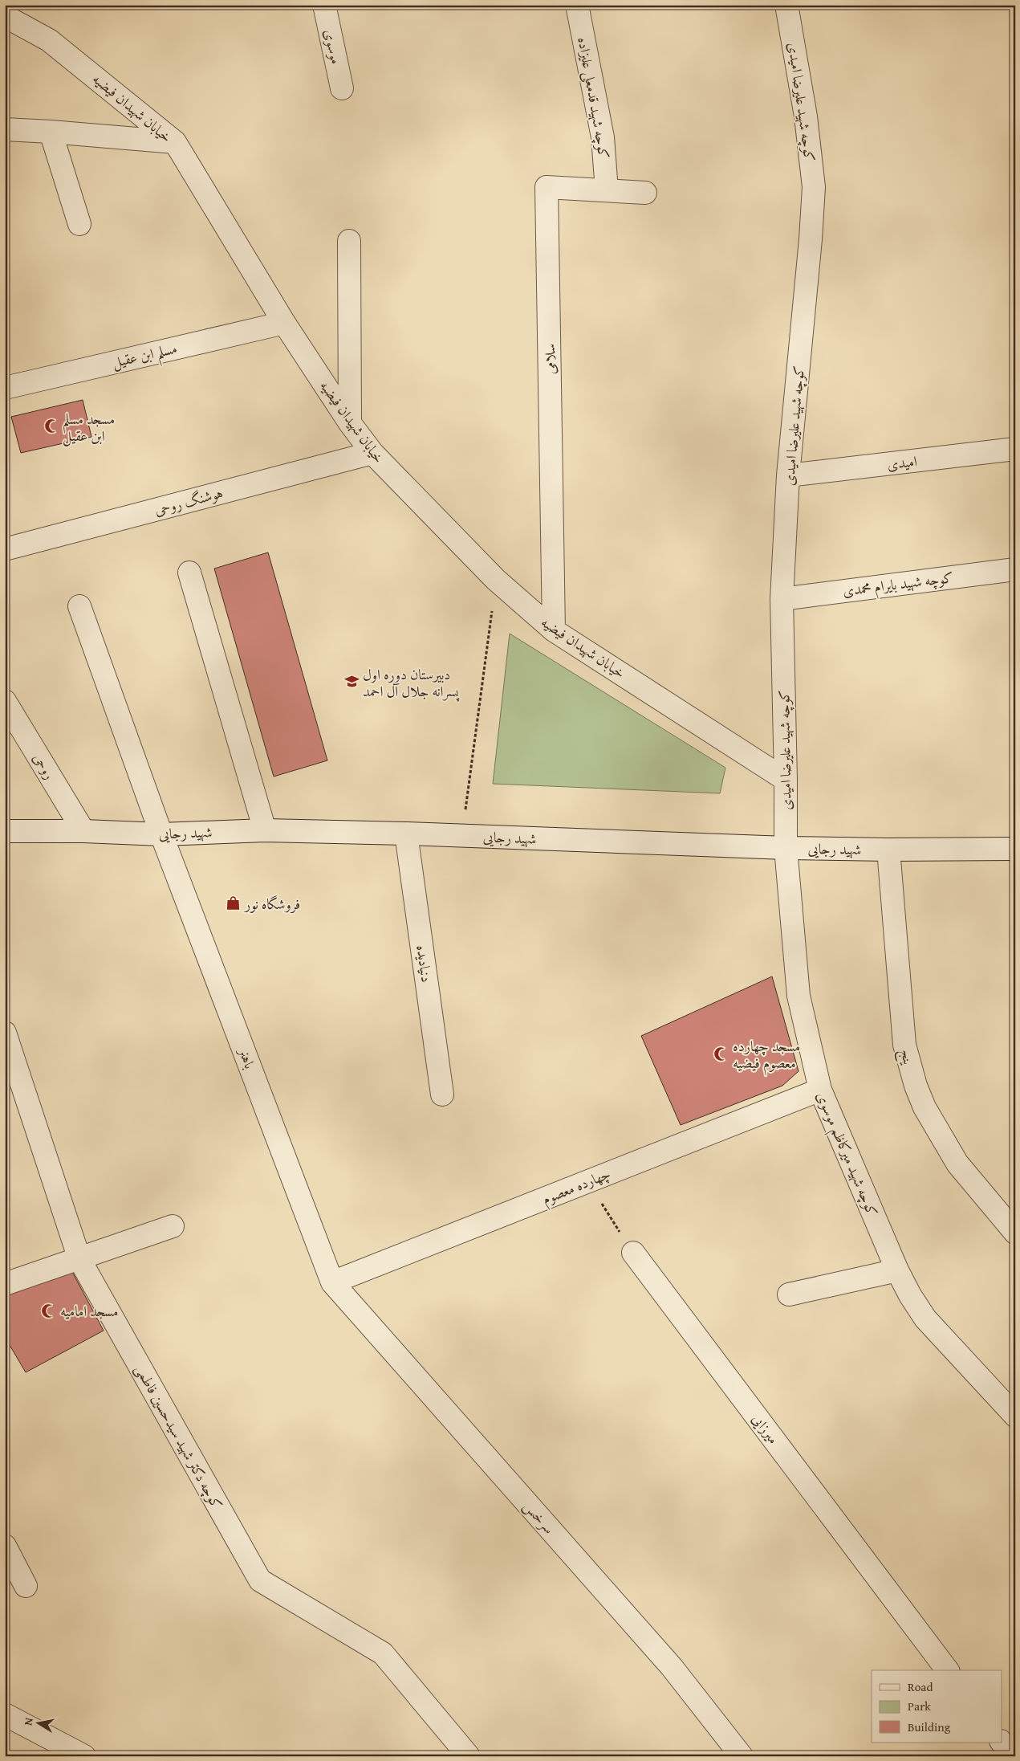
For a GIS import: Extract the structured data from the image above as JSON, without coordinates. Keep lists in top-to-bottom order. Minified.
{"streets":{"street":["موسوی","کوچه شهید قدمعلی علیزاده","کوچه شهید علیرضا امیدی","خیابان شهیدان فیضیه","مسلم ابن عقیل","سلامی","امیدی","هوشنگ روحی","کوچه شهید بایرام محمدی","روحی","شهید رجایی","دنیادیده","ینج","باهنر","کوچه شهید میرکاظم موسوی","چهارده معصوم","میرزایی","کوچه دکتر شهید سیدحسین فاطمی","سرخس"]},"crossings":[["کوچه شهید قدمعلی علیزاده","سلامی"],["کوچه شهید علیرضا امیدی","خیابان شهیدان فیضیه"],["کوچه شهید علیرضا امیدی","امیدی"],["کوچه شهید علیرضا امیدی","کوچه شهید بایرام محمدی"],["کوچه شهید علیرضا امیدی","شهید رجایی"],["کوچه شهید علیرضا امیدی","کوچه شهید میرکاظم موسوی"],["خیابان شهیدان فیضیه","مسلم ابن عقیل"],["خیابان شهیدان فیضیه","سلامی"],["خیابان شهیدان فیضیه","هوشنگ روحی"],["روحی","شهید رجایی"],["شهید رجایی","دنیادیده"],["شهید رجایی","ینج"],["شهید رجایی","باهنر"],["شهید رجایی","کوچه شهید میرکاظم موسوی"],["باهنر","چهارده معصوم"],["باهنر","سرخس"],["کوچه شهید میرکاظم موسوی","چهارده معصوم"],["چهارده معصوم","سرخس"]],"places":{"mosque":["مسجد مسلم ابن عقیل","مسجد چهارده معصوم فیضیه","مسجد امامیه"],"school or university":["دبیرستان دوره اول پسرانه جلال آل احمد"],"shop":["فروشگاه نور"]},"legend":["Road","Park","Building"],"north":"left"}
